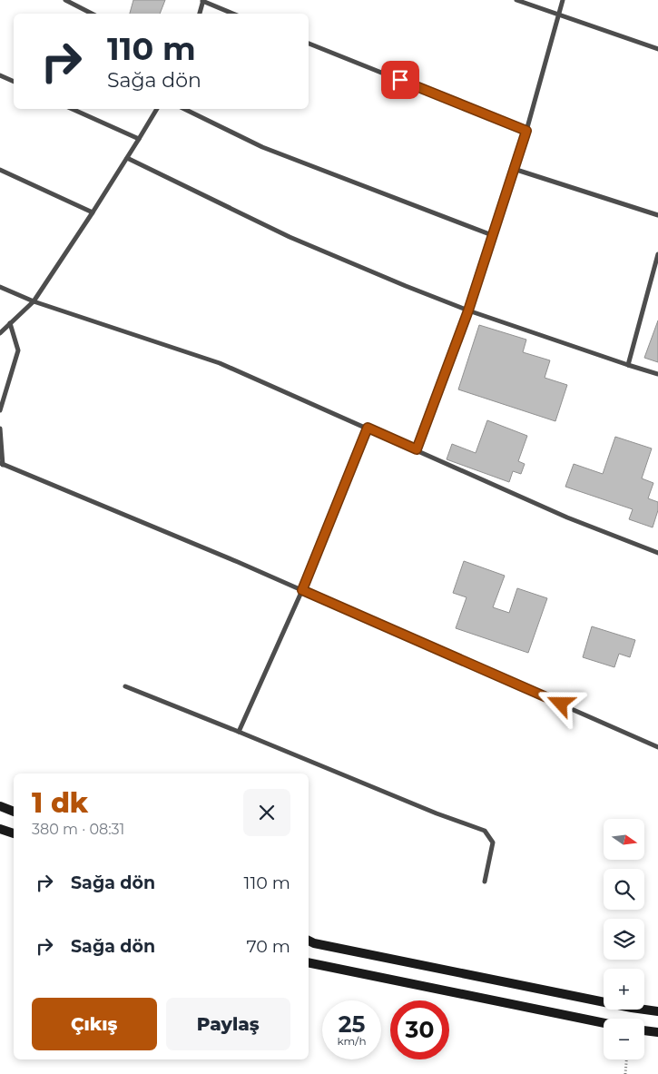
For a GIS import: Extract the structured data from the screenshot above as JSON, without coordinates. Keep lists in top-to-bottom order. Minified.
{"north":"right","page":{"turn":["110 m","Sağa dön"],"heading":["1 dk","380 m · 08:31"],"map_buttons":["+","−"],"list":[{"name":"Sağa dön","value":"110 m"},{"name":"Sağa dön","value":"70 m"}],"buttons":["Çıkış","Paylaş"],"speed":"25 km/h","limit":"30"}}
